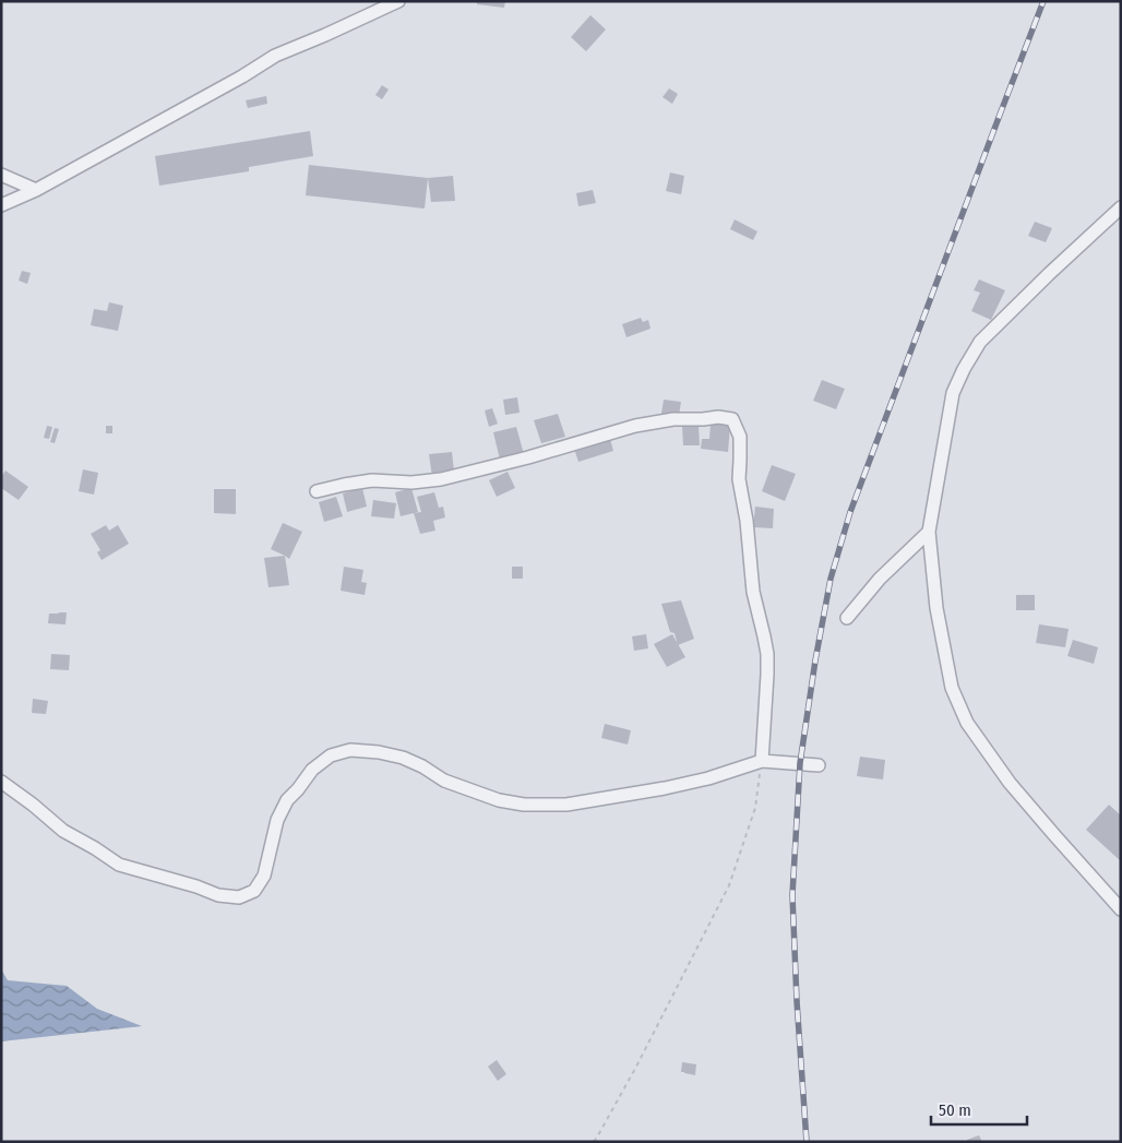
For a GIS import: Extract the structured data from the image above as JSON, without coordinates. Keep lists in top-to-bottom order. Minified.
{"scale_bar":"50 m"}
